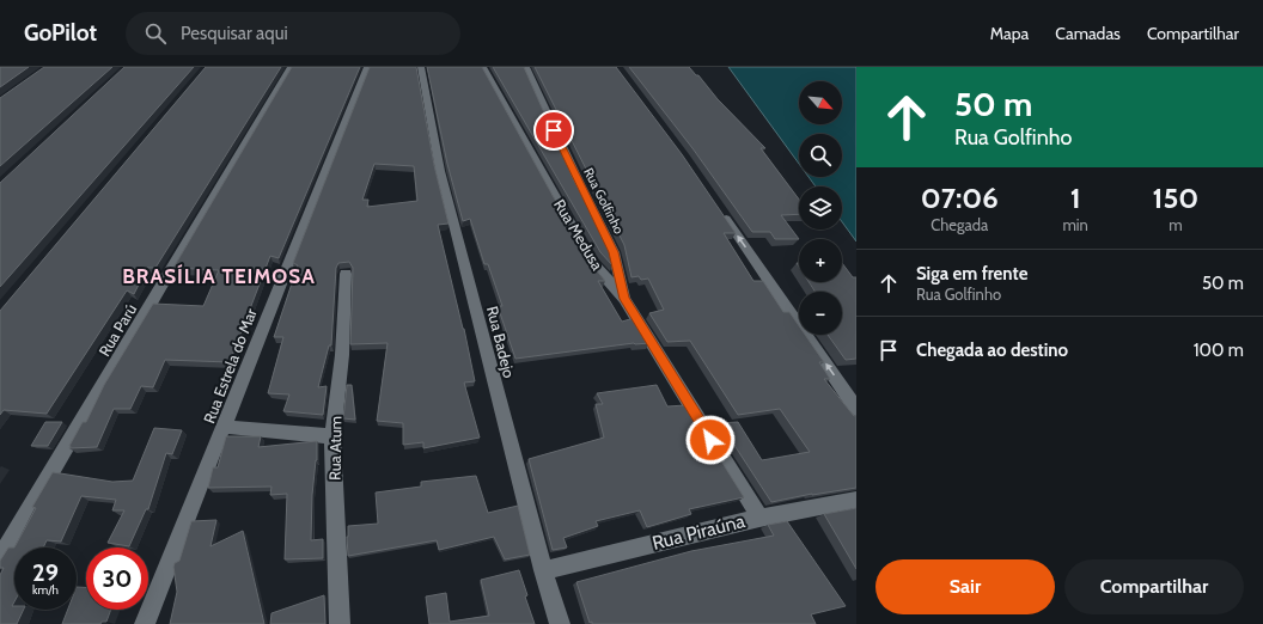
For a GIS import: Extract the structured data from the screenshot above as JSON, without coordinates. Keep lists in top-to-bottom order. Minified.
{"streets":{"street":["Rua Golfinho","Rua Medusa","Rua Parú","Rua Badejo","Rua Estrela do Mar","Rua Atum","Rua Piraúna"]},"crossings":[["Rua Golfinho","Rua Medusa"],["Rua Medusa","Rua Piraúna"],["Rua Badejo","Rua Piraúna"]],"districts":["BRASÍLIA TEIMOSA"],"north":"bottom right","page":{"header":"GoPilot","search":"Pesquisar aqui","nav":["Mapa","Camadas","Compartilhar"],"turn":["50 m","Rua Golfinho"],"map_buttons":["+","−"],"eta":["07:06","Chegada","1","min","150","m"],"list":[{"name":"Siga em frente","note":"Rua Golfinho","value":"50 m"},{"name":"Chegada ao destino","value":"100 m"}],"speed":"29 km/h","limit":"30","buttons":["Sair","Compartilhar"]}}
